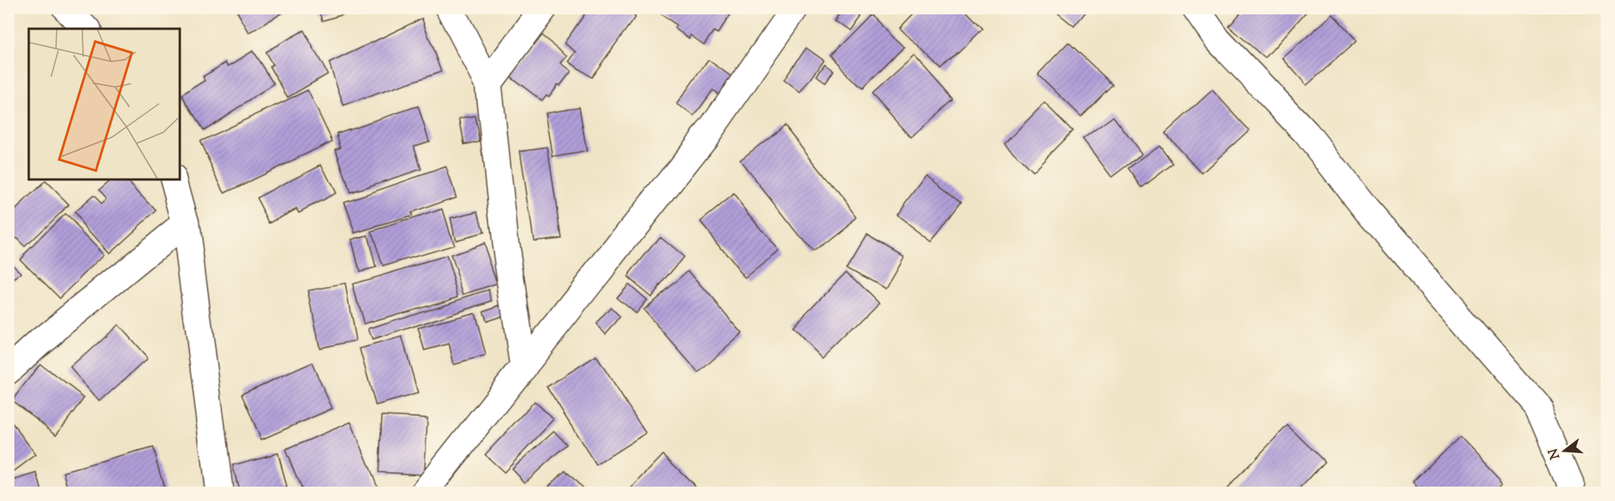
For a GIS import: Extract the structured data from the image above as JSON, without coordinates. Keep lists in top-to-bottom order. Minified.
{"north":"left"}
